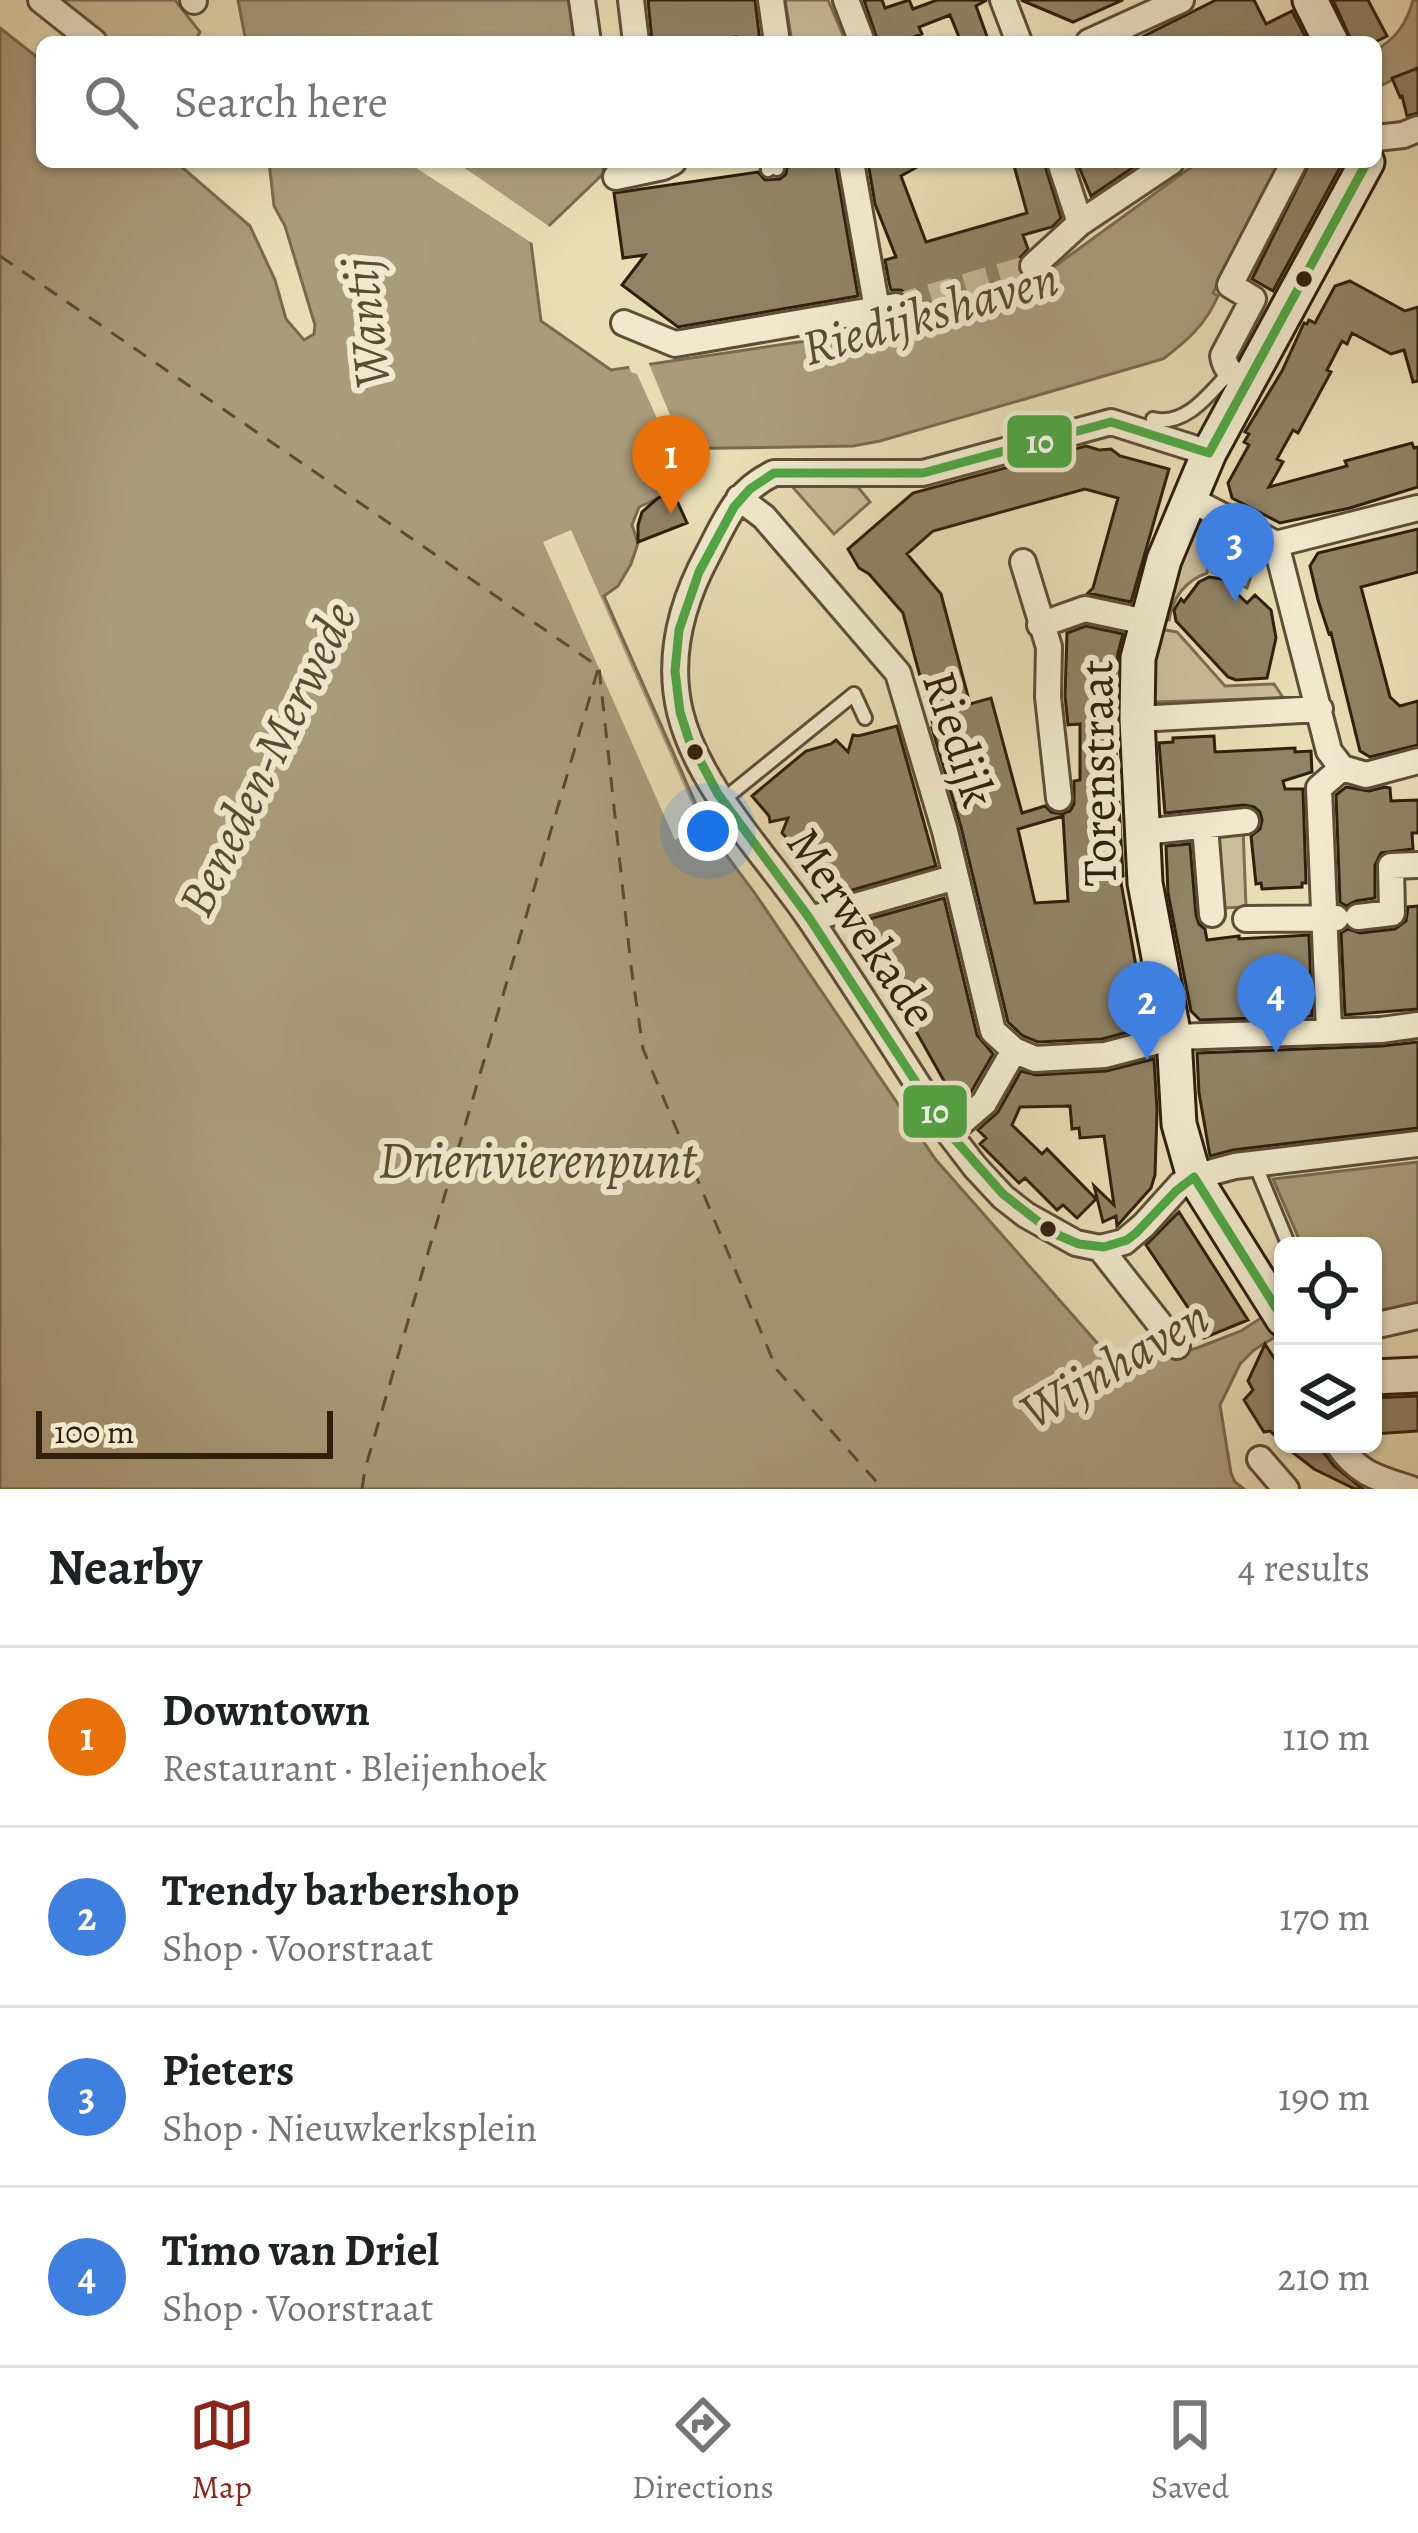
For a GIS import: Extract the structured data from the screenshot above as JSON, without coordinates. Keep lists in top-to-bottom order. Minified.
{"streets":{"street":["Riedijk","Torenstraat","Merwekade"]},"crossings":[["Riedijk","Merwekade"]],"water":["Riedijkshaven","Wantij","Beneden-Merwede","Drierivierenpunt","Wijnhaven"],"lines":["transit line 10"],"scale_bar":"100 m","page":{"search":"Search here","pins":["1","3","4","2"],"scale":"100 m","heading":["Nearby","4 results"],"list":[{"mark":"1","name":"Downtown","note":"Restaurant · Bleijenhoek","value":"110 m"},{"mark":"2","name":"Trendy barbershop","note":"Shop · Voorstraat","value":"170 m"},{"mark":"3","name":"Pieters","note":"Shop · Nieuwkerksplein","value":"190 m"},{"mark":"4","name":"Timo van Driel","note":"Shop · Voorstraat","value":"210 m"}],"nav":["Map","Directions","Saved"]}}
